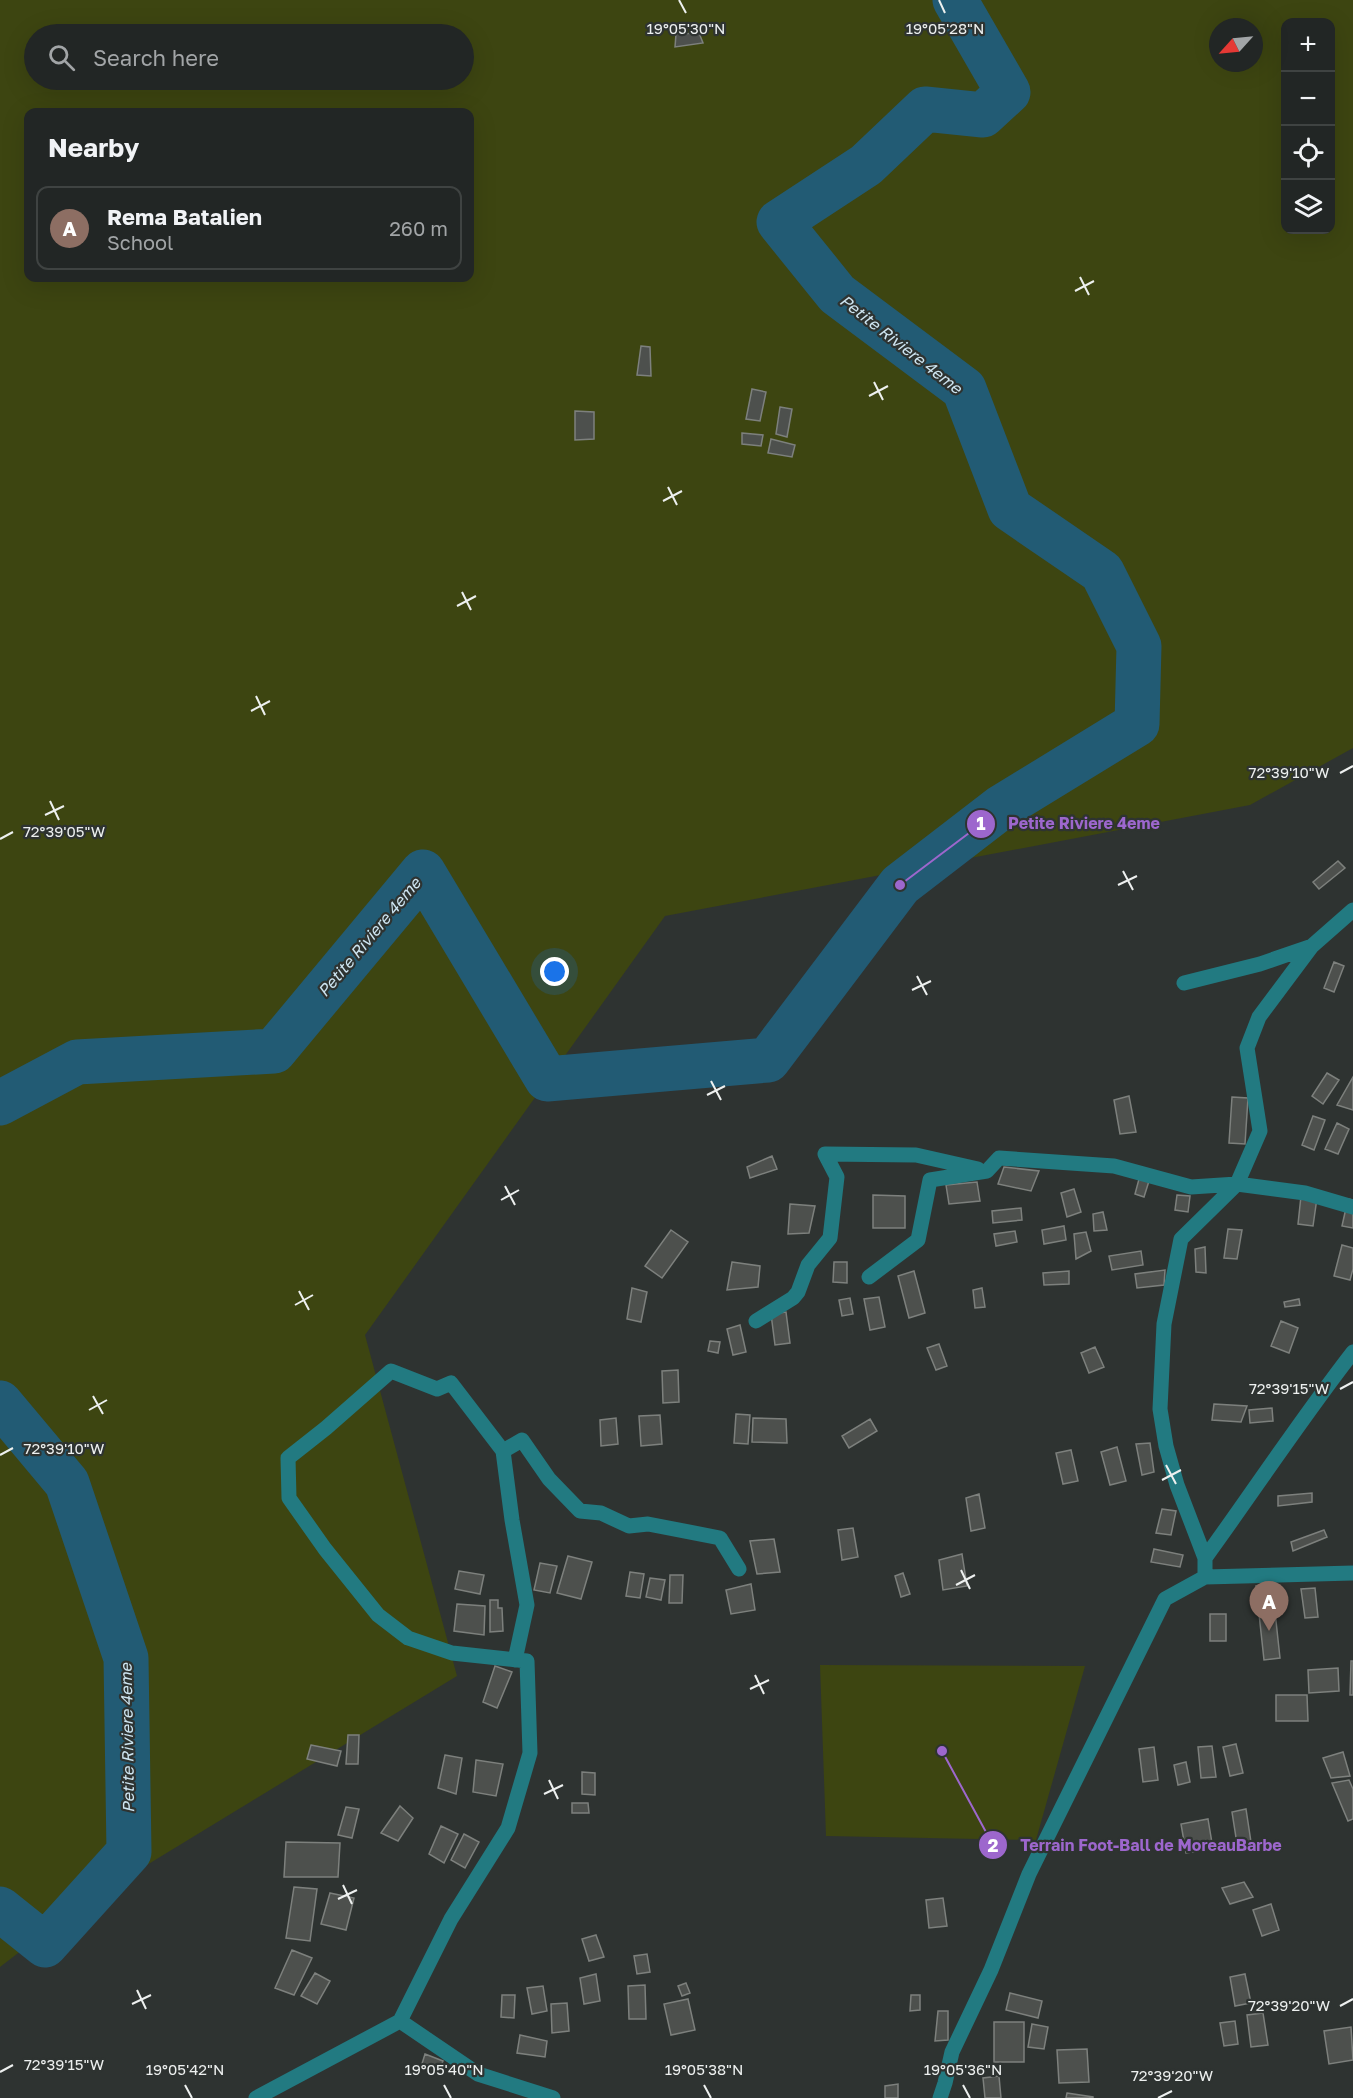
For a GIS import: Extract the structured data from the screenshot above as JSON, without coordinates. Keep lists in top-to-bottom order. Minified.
{"water":["Petite Riviere 4eme"],"places":["Petite Riviere 4eme","Terrain Foot-Ball de MoreauBarbe"],"north":"bottom left","page":{"map_buttons":["+","−"],"search":"Search here","heading":"Nearby","list":[{"mark":"A","name":"Rema Batalien","note":"School","value":"260 m"}],"pins":"A"},"coordinates":["19°05'30\"N","19°05'28\"N","72°39'10\"W","72°39'05\"W","72°39'15\"W","72°39'20\"W","19°05'42\"N","19°05'40\"N","19°05'38\"N","19°05'36\"N"]}
